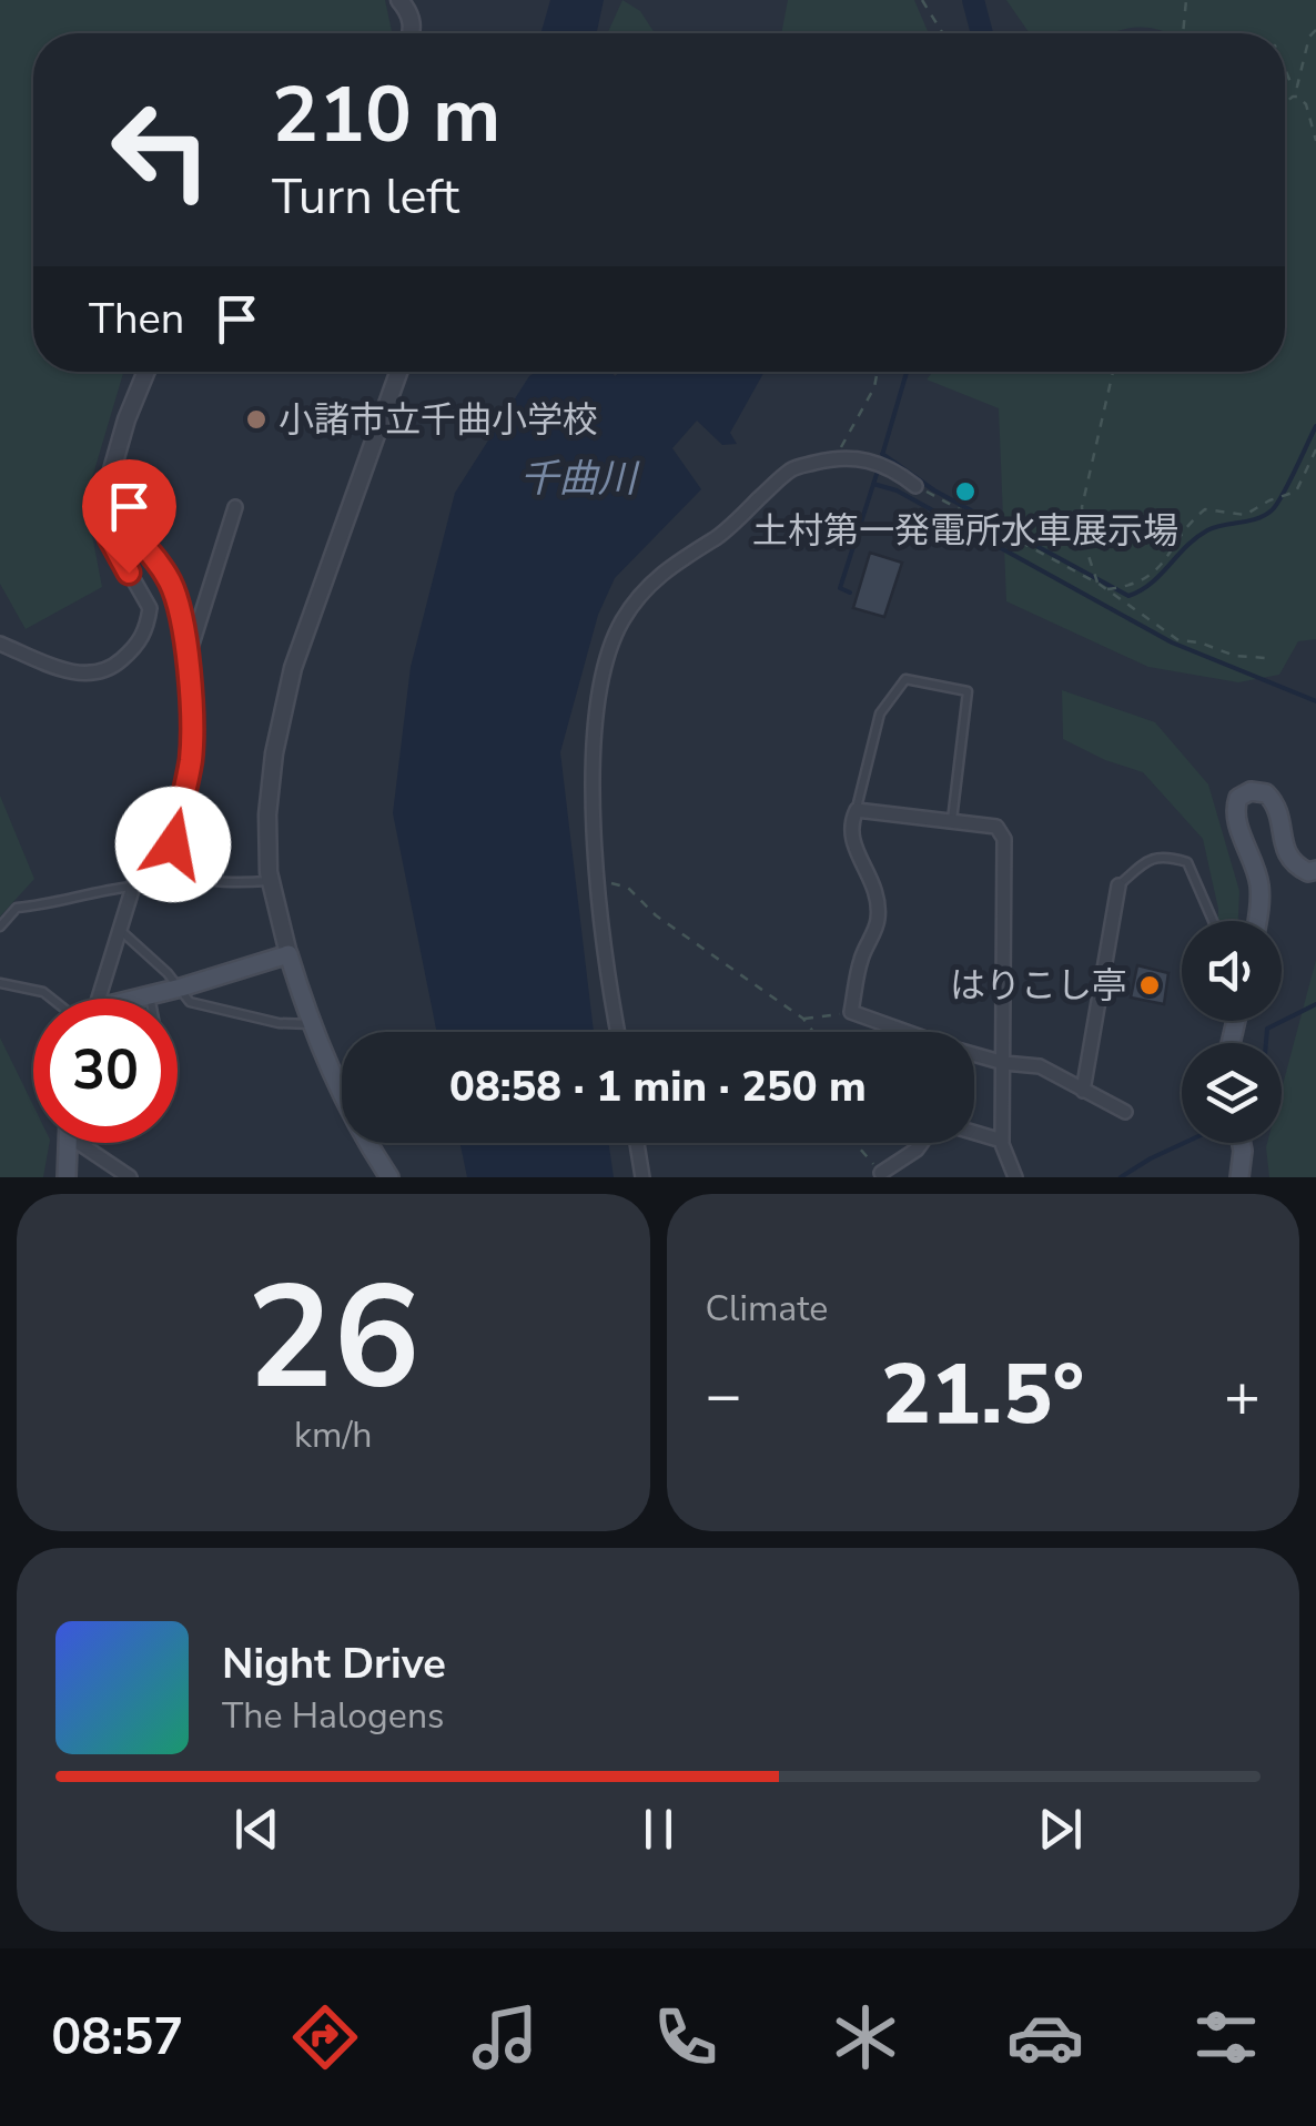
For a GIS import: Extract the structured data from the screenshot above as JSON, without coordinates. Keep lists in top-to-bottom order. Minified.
{"water":["千曲川"],"places":["小諸市立千曲小学校","土村第一発電所水車展示場","はりこし亭"],"page":{"turn":["210 m","Turn left"],"then":"Then","limit":"30","trip":"08:58 · 1 min · 250 m","tile":[["26","km/h"],"Climate"],"heat":["−","21.5°","+"],"song":["Night Drive","The Halogens"],"tabs":"08:57"}}
